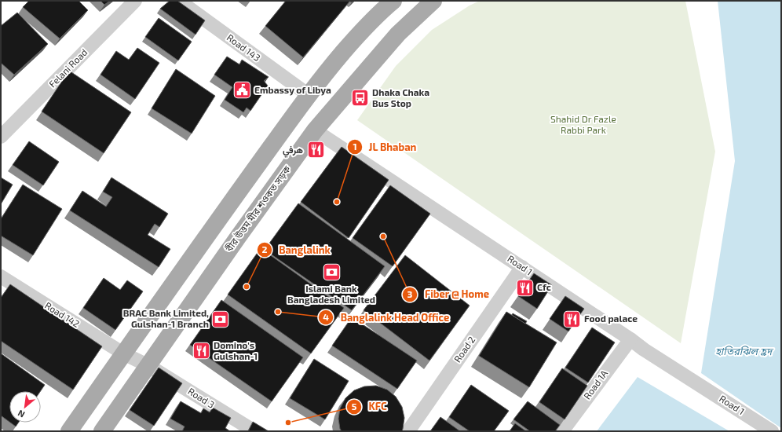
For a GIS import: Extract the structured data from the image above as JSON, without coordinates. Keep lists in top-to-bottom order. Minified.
{"streets":{"main road":["বীর উত্তম মীর শওকত সড়ক"],"street":["Road 143","Felani Road","Road 1","Road 142","Road 2","Road 1A","Road 3"]},"crossings":[["বীর উত্তম মীর শওকত সড়ক","Road 1"],["বীর উত্তম মীর শওকত সড়ক","Road 142"],["বীর উত্তম মীর শওকত সড়ক","Road 3"],["Road 1","Road 2"],["Road 1","Road 1A"],["Road 142","Road 3"]],"water":["হাতিরঝিল হ্রদ"],"parks":["Shahid Dr Fazle Rabbi Park"],"places":{"public building":["Embassy of Libya"],"bus stop":["Dhaka Chaka Bus Stop"],"restaurant":["هرفي","Cfc","Food palace","Domino's Gulshan-1"],"other":["JL Bhaban","Fiber @ Home","Banglalink","Banglalink Head Office","KFC"],"bank":["Islami Bank Bangladesh Limited","BRAC Bank Limited, Gulshan-1 Branch"]},"north":"bottom left"}
